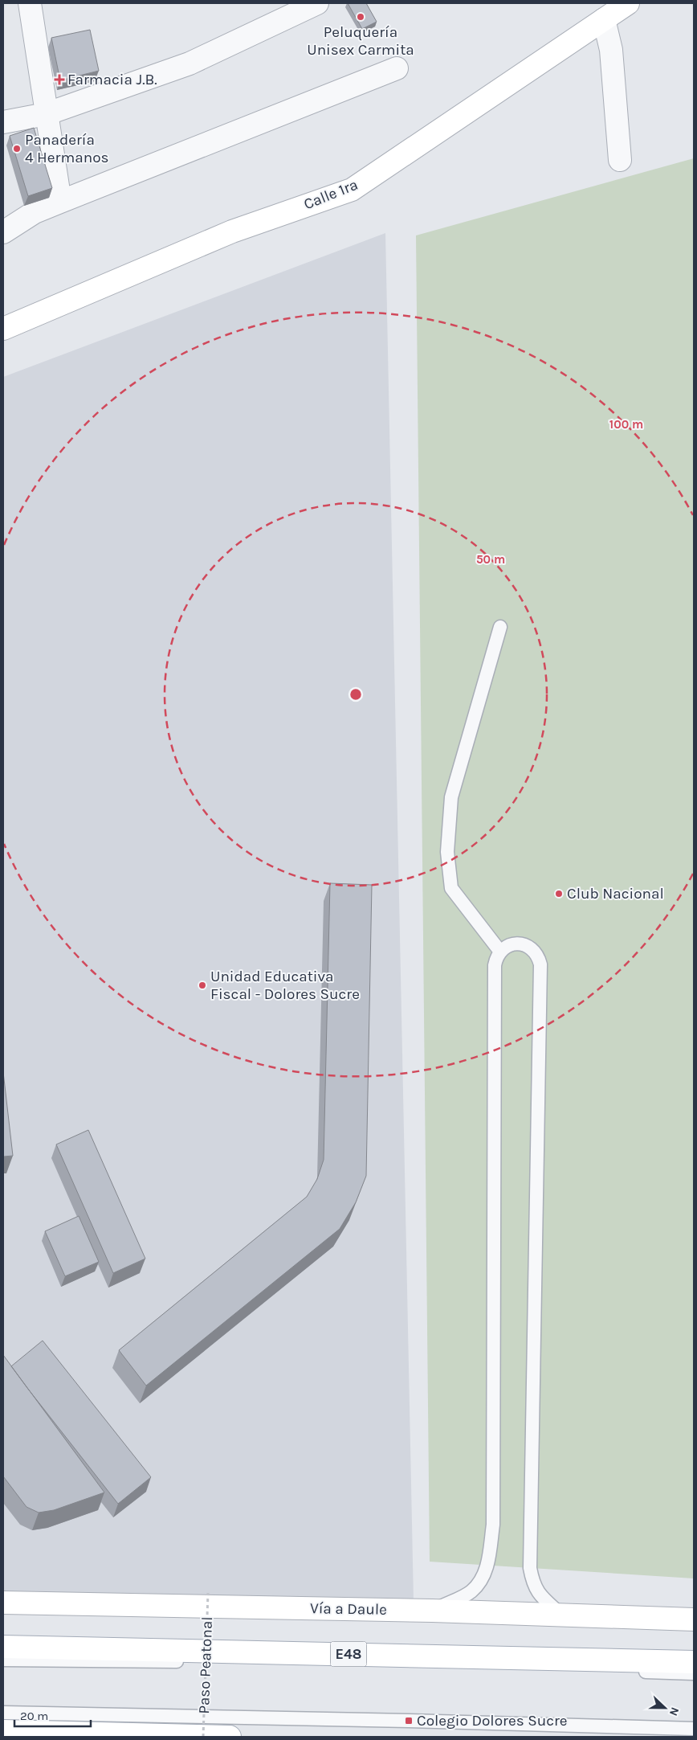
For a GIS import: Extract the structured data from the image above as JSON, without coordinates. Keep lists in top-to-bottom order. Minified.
{"streets":{"main road":["Calle 1ra","Vía a Daule","E48"],"path":["Paso Peatonal"]},"places":{"other":["Peluquería Unisex Carmita","Panadería 4 Hermanos","Club Nacional","Unidad Educativa Fiscal - Dolores Sucre"],"health":["Farmacia J.B."],"transit":["Colegio Dolores Sucre"]},"scale_bar":"20 m","north":"right","rings":["100 m","50 m"]}
